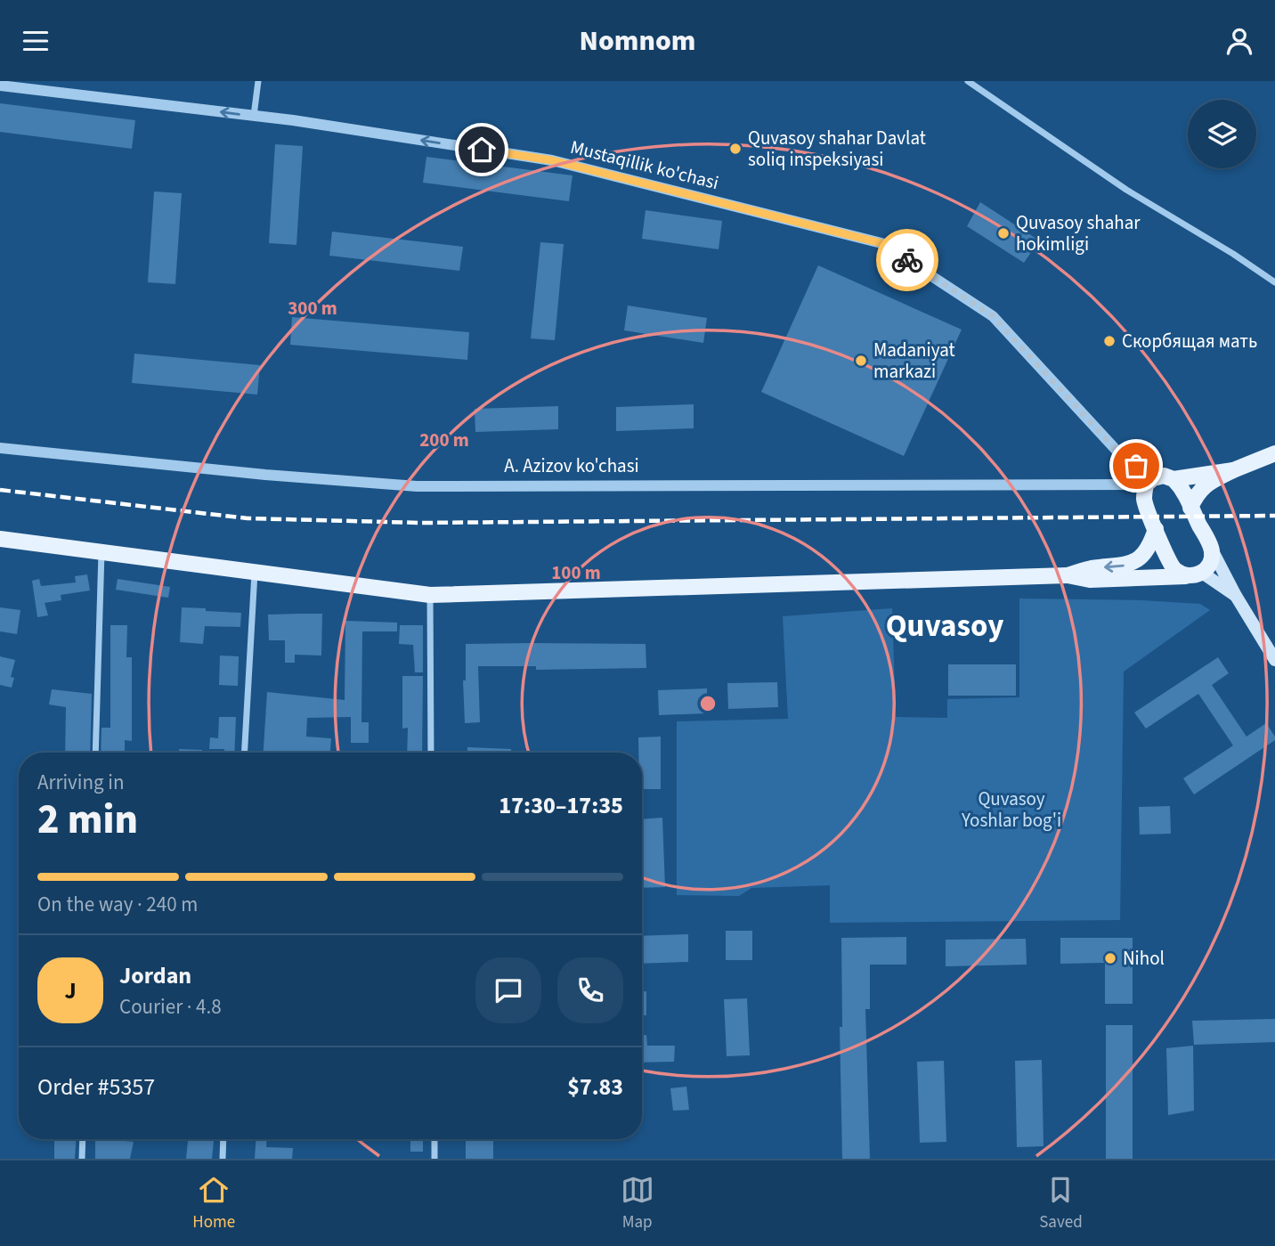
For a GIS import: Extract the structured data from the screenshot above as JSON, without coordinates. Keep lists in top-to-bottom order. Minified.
{"streets":{"street":["Mustaqillik ko'chasi","A. Azizov ko'chasi"]},"crossings":[["Mustaqillik ko'chasi","A. Azizov ko'chasi"]],"one_way":["Mustaqillik ko'chasi"],"districts":["Quvasoy"],"parks":["Quvasoy Yoshlar bog'i"],"places":["Quvasoy shahar Davlat soliq inspeksiyasi","Quvasoy shahar hokimligi","Скорбящая мать","Madaniyat markazi","Nihol"],"page":{"header":"Nomnom","heading":["2 min","Arriving in","17:30–17:35"],"panel":["Jordan","Courier · 4.8","Order #5357","$7.83"],"bar":"On the way · 240 m","round":"J","tabs":["Home","Map","Saved"]},"rings":["300 m","200 m","100 m"]}
